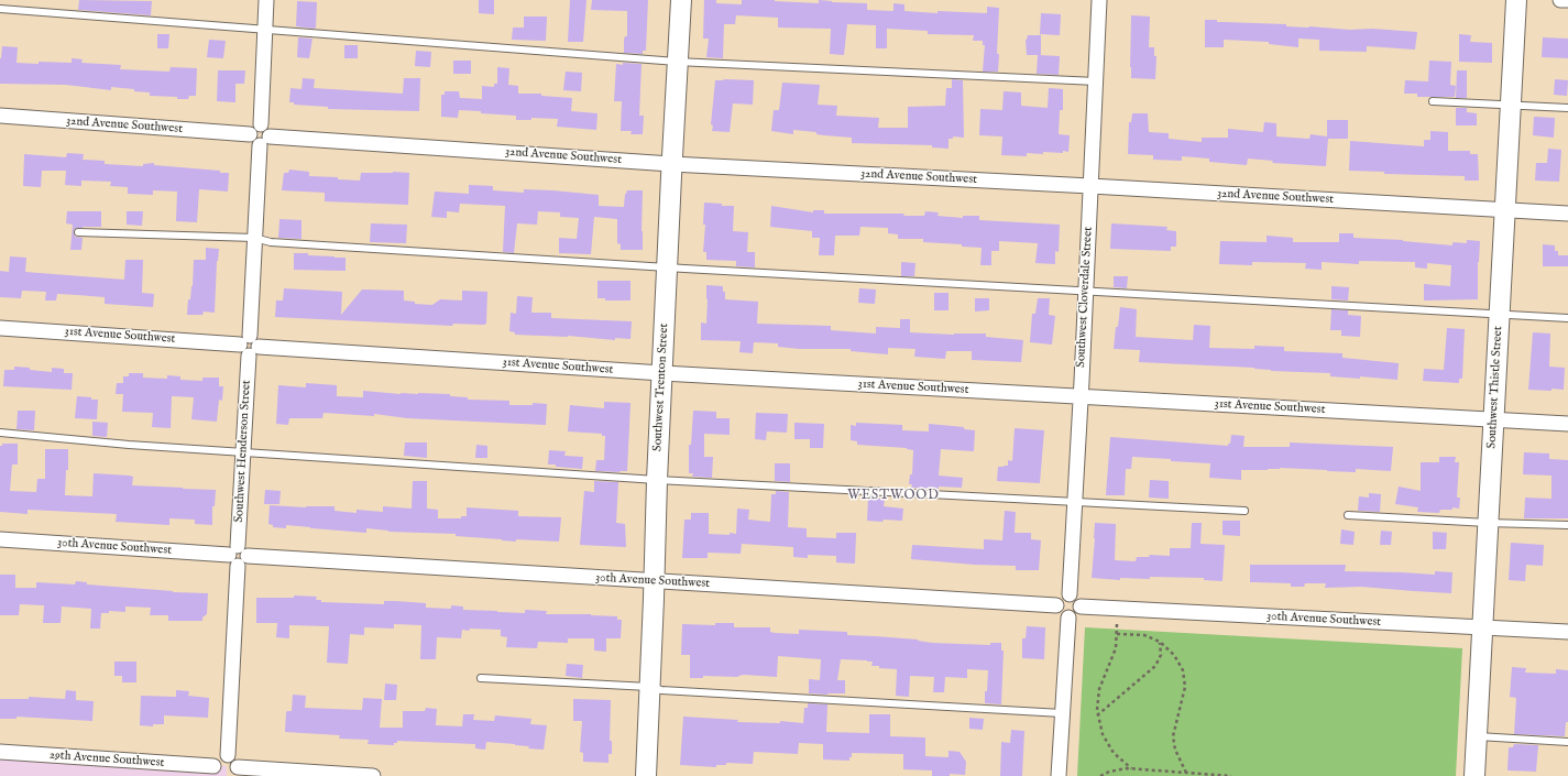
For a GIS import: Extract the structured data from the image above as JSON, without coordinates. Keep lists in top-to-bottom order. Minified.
{"streets":{"street":["32nd Avenue Southwest","Southwest Cloverdale Street","31st Avenue Southwest","Southwest Trenton Street","Southwest Thistle Street","Southwest Henderson Street","30th Avenue Southwest","29th Avenue Southwest"]},"crossings":[["32nd Avenue Southwest","Southwest Cloverdale Street"],["32nd Avenue Southwest","Southwest Trenton Street"],["32nd Avenue Southwest","Southwest Thistle Street"],["32nd Avenue Southwest","Southwest Henderson Street"],["Southwest Cloverdale Street","31st Avenue Southwest"],["Southwest Cloverdale Street","30th Avenue Southwest"],["31st Avenue Southwest","Southwest Trenton Street"],["31st Avenue Southwest","Southwest Thistle Street"],["31st Avenue Southwest","Southwest Henderson Street"],["Southwest Trenton Street","30th Avenue Southwest"],["Southwest Thistle Street","30th Avenue Southwest"],["Southwest Henderson Street","30th Avenue Southwest"]],"districts":["WESTWOOD"]}
